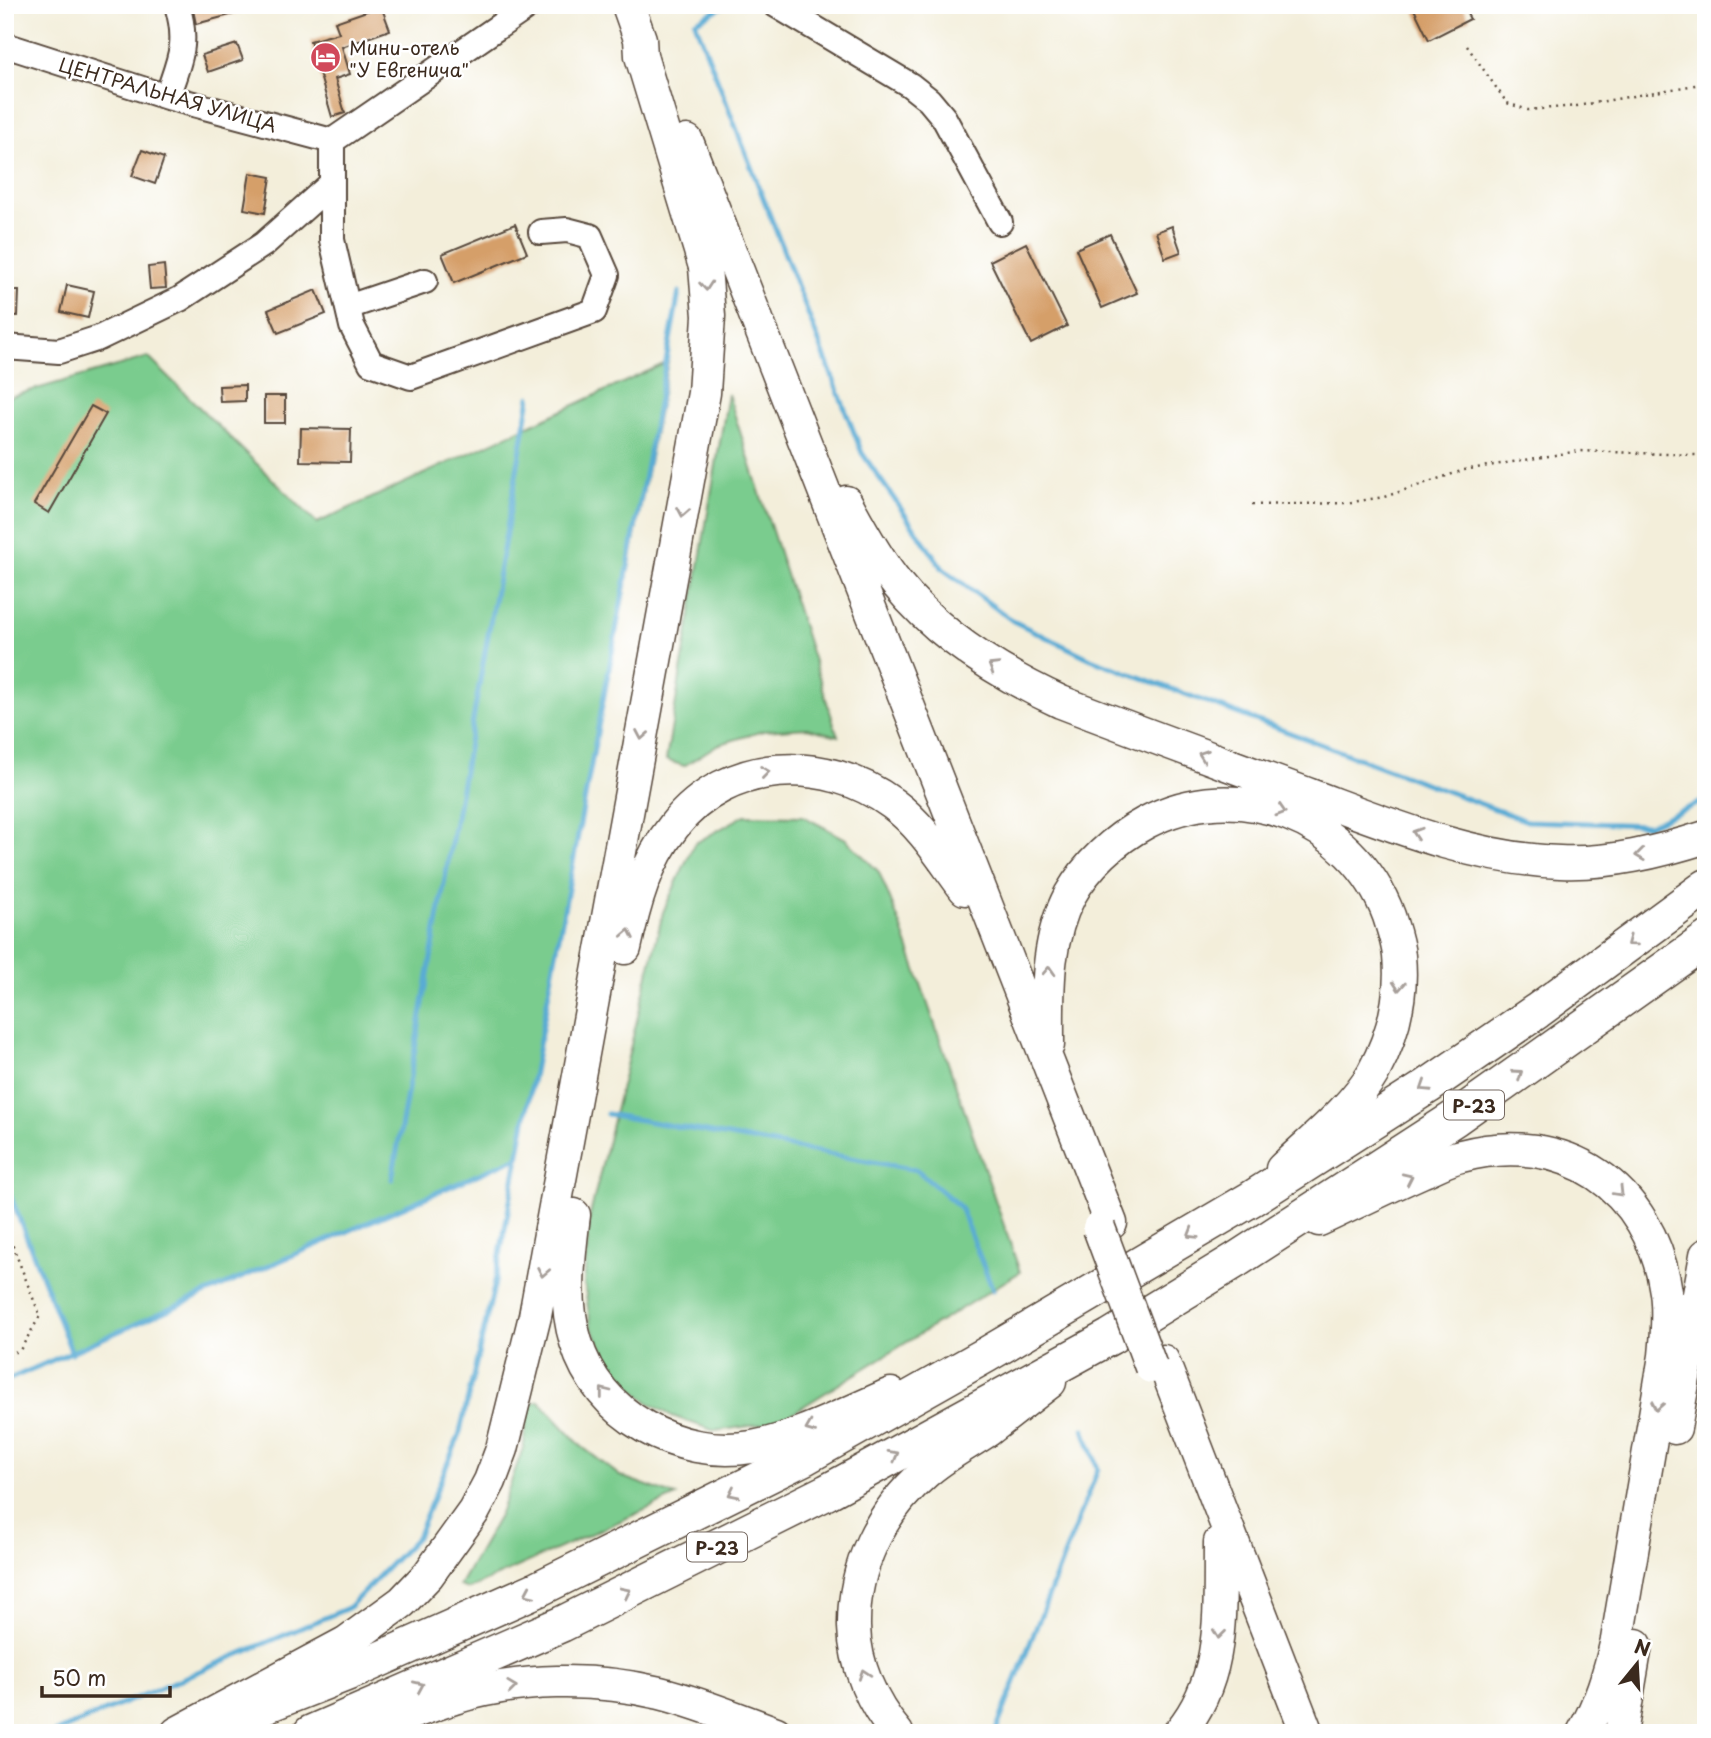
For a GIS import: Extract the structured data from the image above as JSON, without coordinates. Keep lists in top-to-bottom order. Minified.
{"streets":{"highway":["Р-23"],"street":["ЦЕНТРАЛЬНАЯ УЛИЦА"]},"places":{"hotel":["Мини-отель \"У Евгенича\""]},"scale_bar":"50 m","north":"top"}
